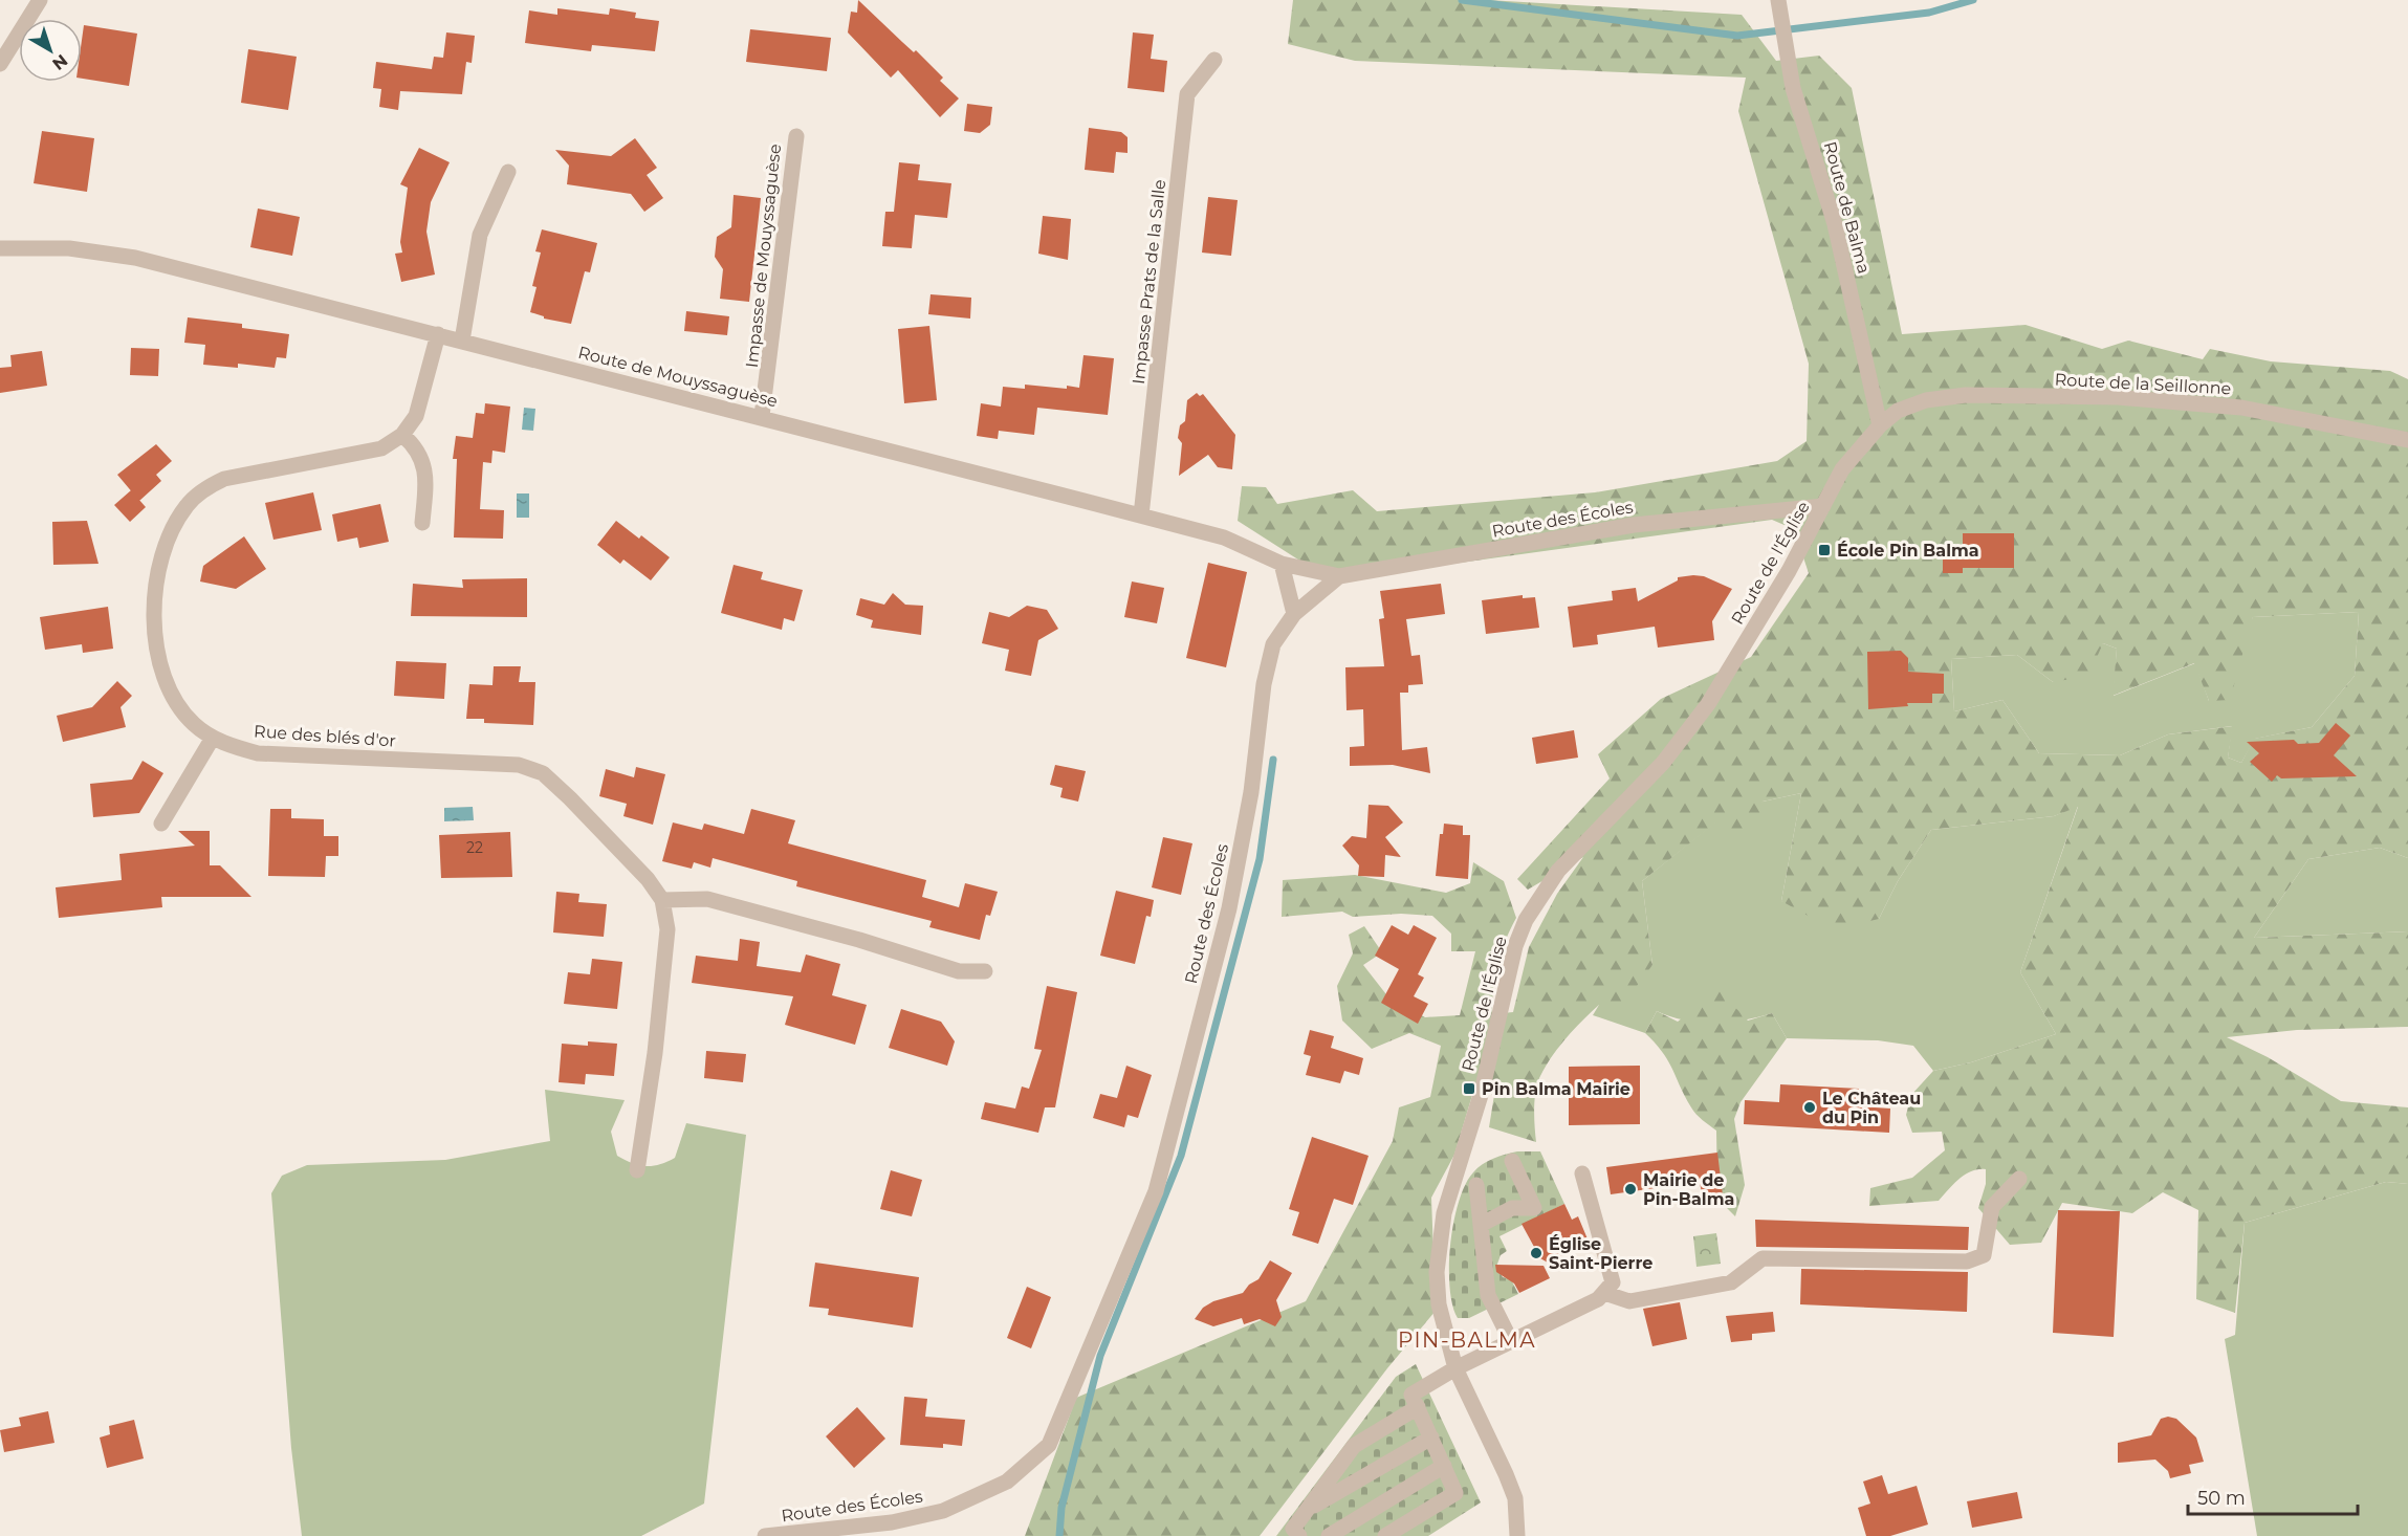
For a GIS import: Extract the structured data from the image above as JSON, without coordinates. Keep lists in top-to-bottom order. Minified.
{"streets":{"street":["Route de Balma","Impasse de Mouyssaguèse","Impasse Prats de la Salle","Route de Mouyssaguèse","Route de la Seillonne","Route des Écoles","Route de l'Église","Rue des blés d'or"]},"crossings":[["Route de Balma","Route de la Seillonne"],["Route de Balma","Route de l'Église"],["Impasse de Mouyssaguèse","Route de Mouyssaguèse"],["Impasse Prats de la Salle","Route de Mouyssaguèse"],["Route de Mouyssaguèse","Route des Écoles"],["Route de la Seillonne","Route de l'Église"],["Route des Écoles","Route de l'Église"]],"districts":["PIN-BALMA"],"places":{"transit":["École Pin Balma","Pin Balma Mairie"],"other":["Le Château du Pin","Mairie de Pin-Balma","Église Saint-Pierre"]},"house_numbers":["22"],"scale_bar":"50 m","north":"bottom right"}
